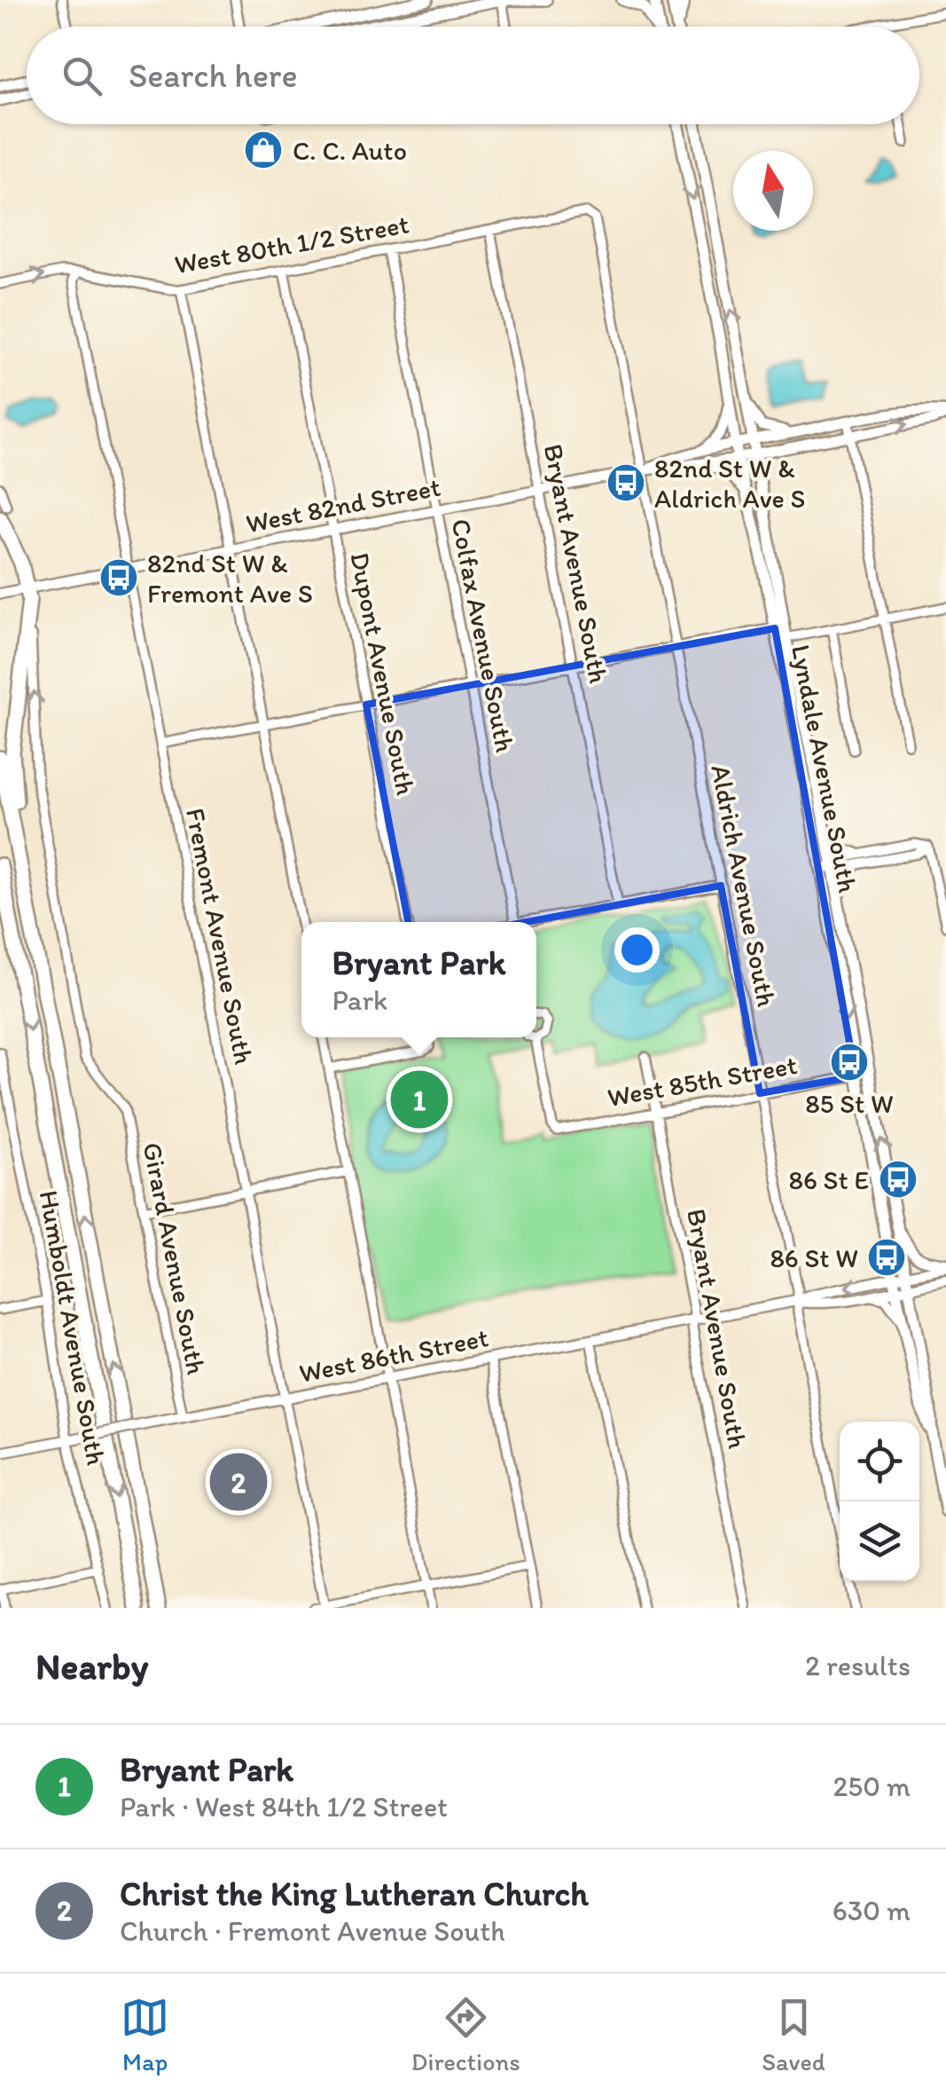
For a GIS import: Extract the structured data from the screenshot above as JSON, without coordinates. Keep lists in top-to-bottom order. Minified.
{"streets":{"main road":["Lyndale Avenue South"],"street":["West 80th 1/2 Street","West 82nd Street","Bryant Avenue South","Colfax Avenue South","Dupont Avenue South","Aldrich Avenue South","Fremont Avenue South","West 85th Street","Girard Avenue South","Humboldt Avenue South","West 86th Street"]},"crossings":[["West 80th 1/2 Street","Bryant Avenue South"],["West 80th 1/2 Street","Colfax Avenue South"],["West 80th 1/2 Street","Dupont Avenue South"],["West 80th 1/2 Street","Aldrich Avenue South"],["West 80th 1/2 Street","Fremont Avenue South"],["West 82nd Street","Bryant Avenue South"],["West 82nd Street","Colfax Avenue South"],["West 82nd Street","Dupont Avenue South"],["West 82nd Street","Lyndale Avenue South"],["West 82nd Street","Aldrich Avenue South"],["West 82nd Street","Fremont Avenue South"],["Bryant Avenue South","West 85th Street"],["Bryant Avenue South","West 86th Street"],["Lyndale Avenue South","West 85th Street"],["Lyndale Avenue South","West 86th Street"],["Aldrich Avenue South","West 85th Street"],["Aldrich Avenue South","West 86th Street"],["Fremont Avenue South","West 86th Street"],["Girard Avenue South","West 86th Street"],["Humboldt Avenue South","West 86th Street"]],"one_way":["Girard Avenue South"],"places":{"shop":["C. C. Auto"],"bus stop":["82nd St W & Aldrich Ave S","82nd St W & Fremont Ave S","85 St W","86 St E","86 St W"]},"north":"top","page":{"search":"Search here","popup":["Bryant Park","Park"],"pins":["1","2"],"heading":["Nearby","2 results"],"list":[{"mark":"1","name":"Bryant Park","note":"Park · West 84th 1/2 Street","value":"250 m"},{"mark":"2","name":"Christ the King Lutheran Church","note":"Church · Fremont Avenue South","value":"630 m"}],"nav":["Map","Directions","Saved"]}}
